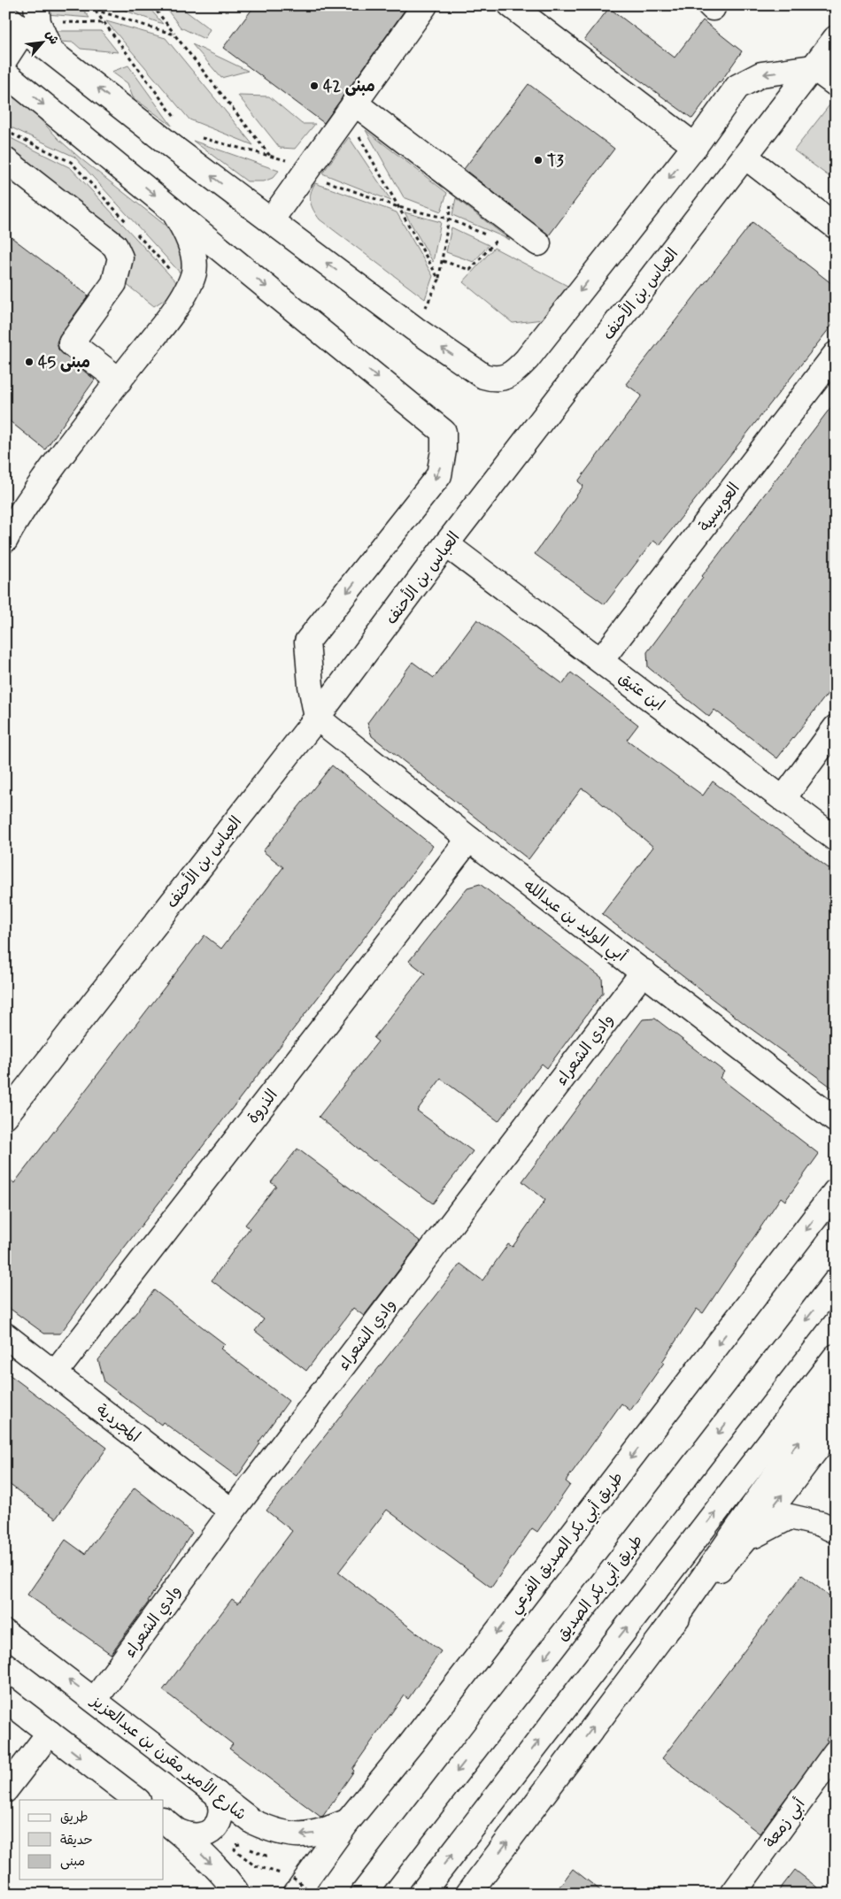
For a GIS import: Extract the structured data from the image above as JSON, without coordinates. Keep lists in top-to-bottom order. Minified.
{"streets":{"street":["العباس بن الأحنف","العويسية","ابن عتيق","أبي الوليد بن عبدالله","وادي الشعراء","الذروة","المجردية","طريق أبي بكر الصديق الفرعي","طريق أبي بكر الصديق","شارع الأمير مقرن بن عبدالعزيز","أبي زمعة"]},"crossings":[["العباس بن الأحنف","ابن عتيق"],["العباس بن الأحنف","أبي الوليد بن عبدالله"],["العويسية","ابن عتيق"],["أبي الوليد بن عبدالله","وادي الشعراء"],["أبي الوليد بن عبدالله","الذروة"],["وادي الشعراء","المجردية"],["وادي الشعراء","شارع الأمير مقرن بن عبدالعزيز"],["الذروة","المجردية"],["طريق أبي بكر الصديق الفرعي","شارع الأمير مقرن بن عبدالعزيز"]],"places":["مبنى 42","T3","مبنى 45"],"legend":["طريق","حديقة","مبنى"],"north":"top right"}
